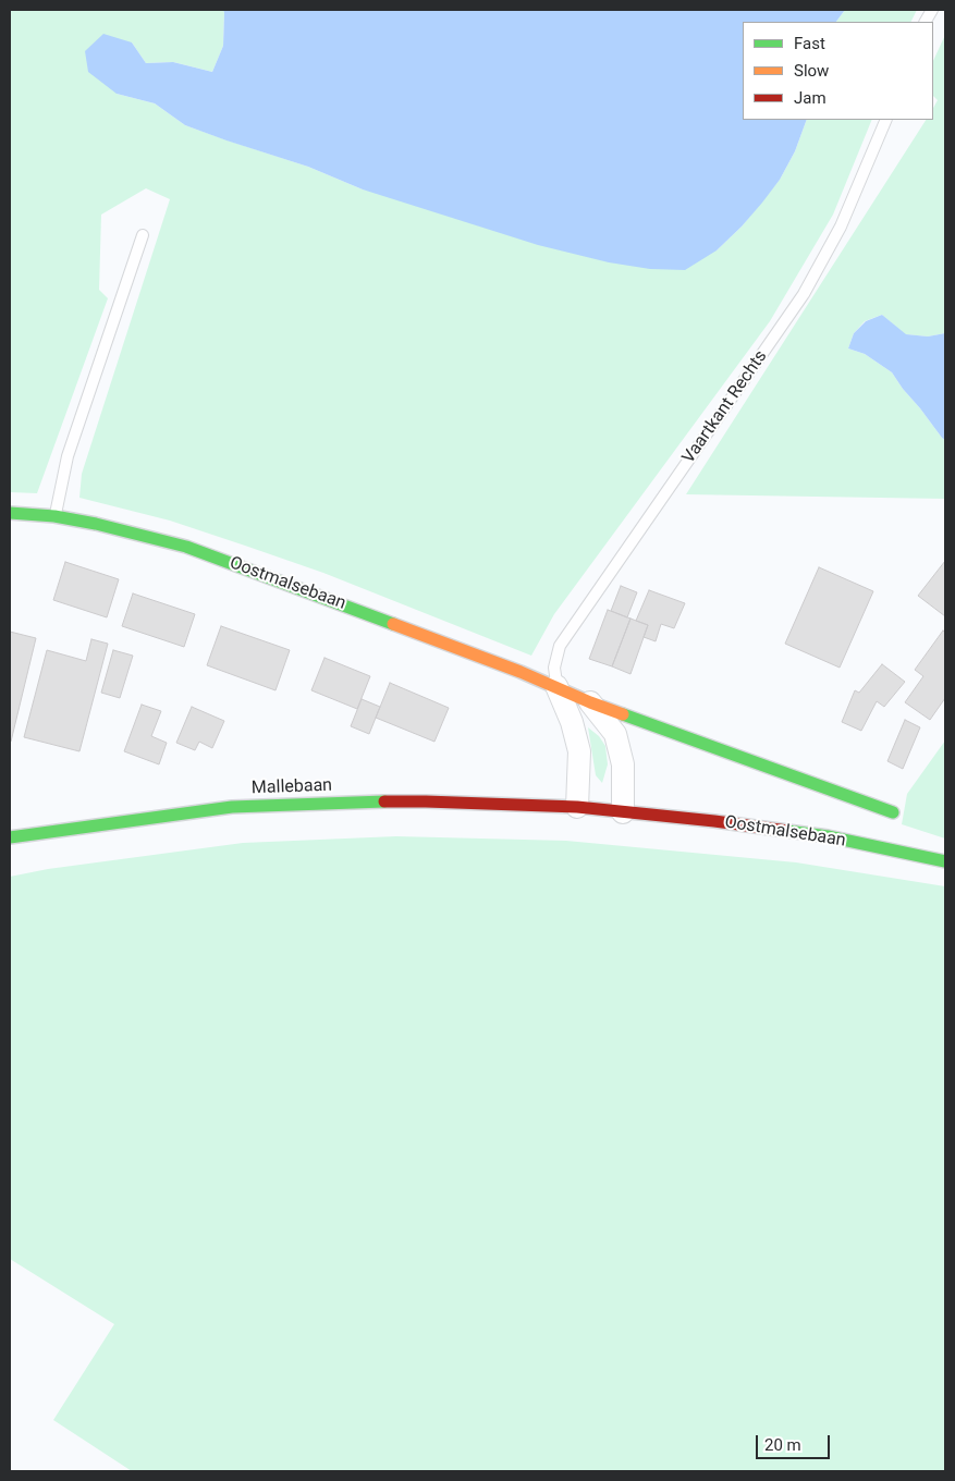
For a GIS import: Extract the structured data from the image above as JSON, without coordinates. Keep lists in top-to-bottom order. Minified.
{"streets":{"main road":["Oostmalsebaan","Mallebaan"],"lane":["Vaartkant Rechts"]},"crossings":[["Vaartkant Rechts","Oostmalsebaan"],["Oostmalsebaan","Mallebaan"]],"legend":["Fast","Slow","Jam"],"scale_bar":"20 m"}
